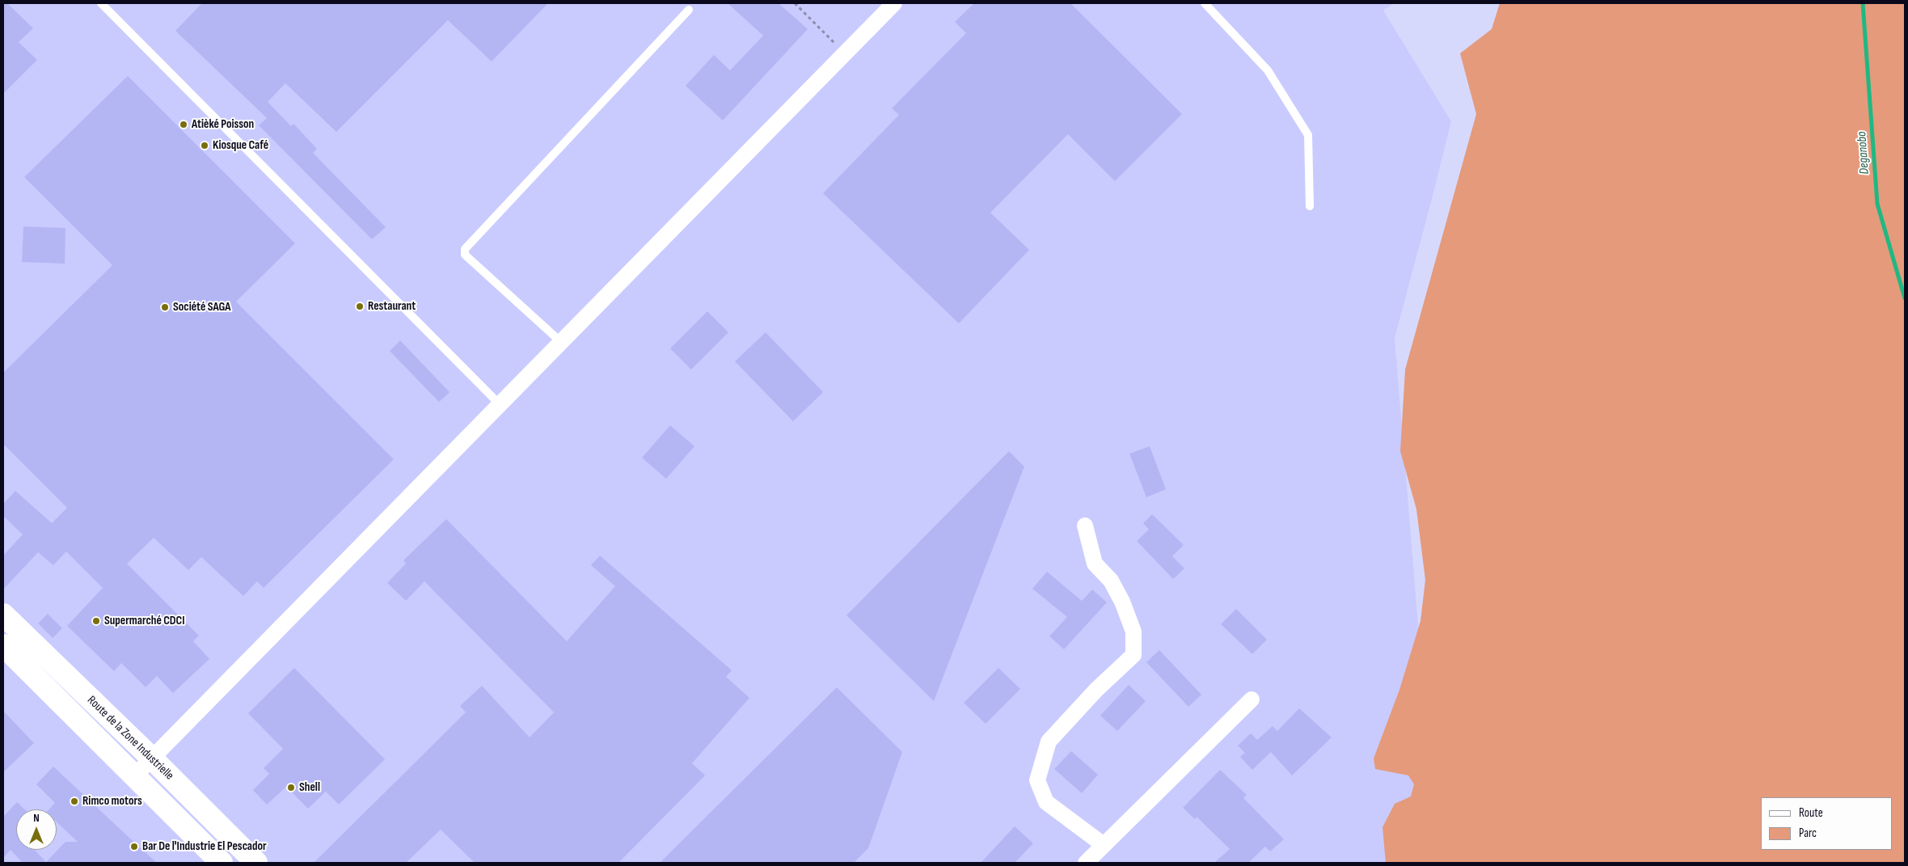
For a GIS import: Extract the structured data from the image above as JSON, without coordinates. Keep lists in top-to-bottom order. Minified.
{"streets":{"main road":["Route de la Zone Industrielle"]},"water":["Deganobo"],"places":["Atièké Poisson","Kiosque Café","Restaurant","Société SAGA","Supermarché CDCI","Shell","Rimco motors","Bar De l'Industrie El Pescador"],"legend":["Route","Parc"],"north":"top"}
